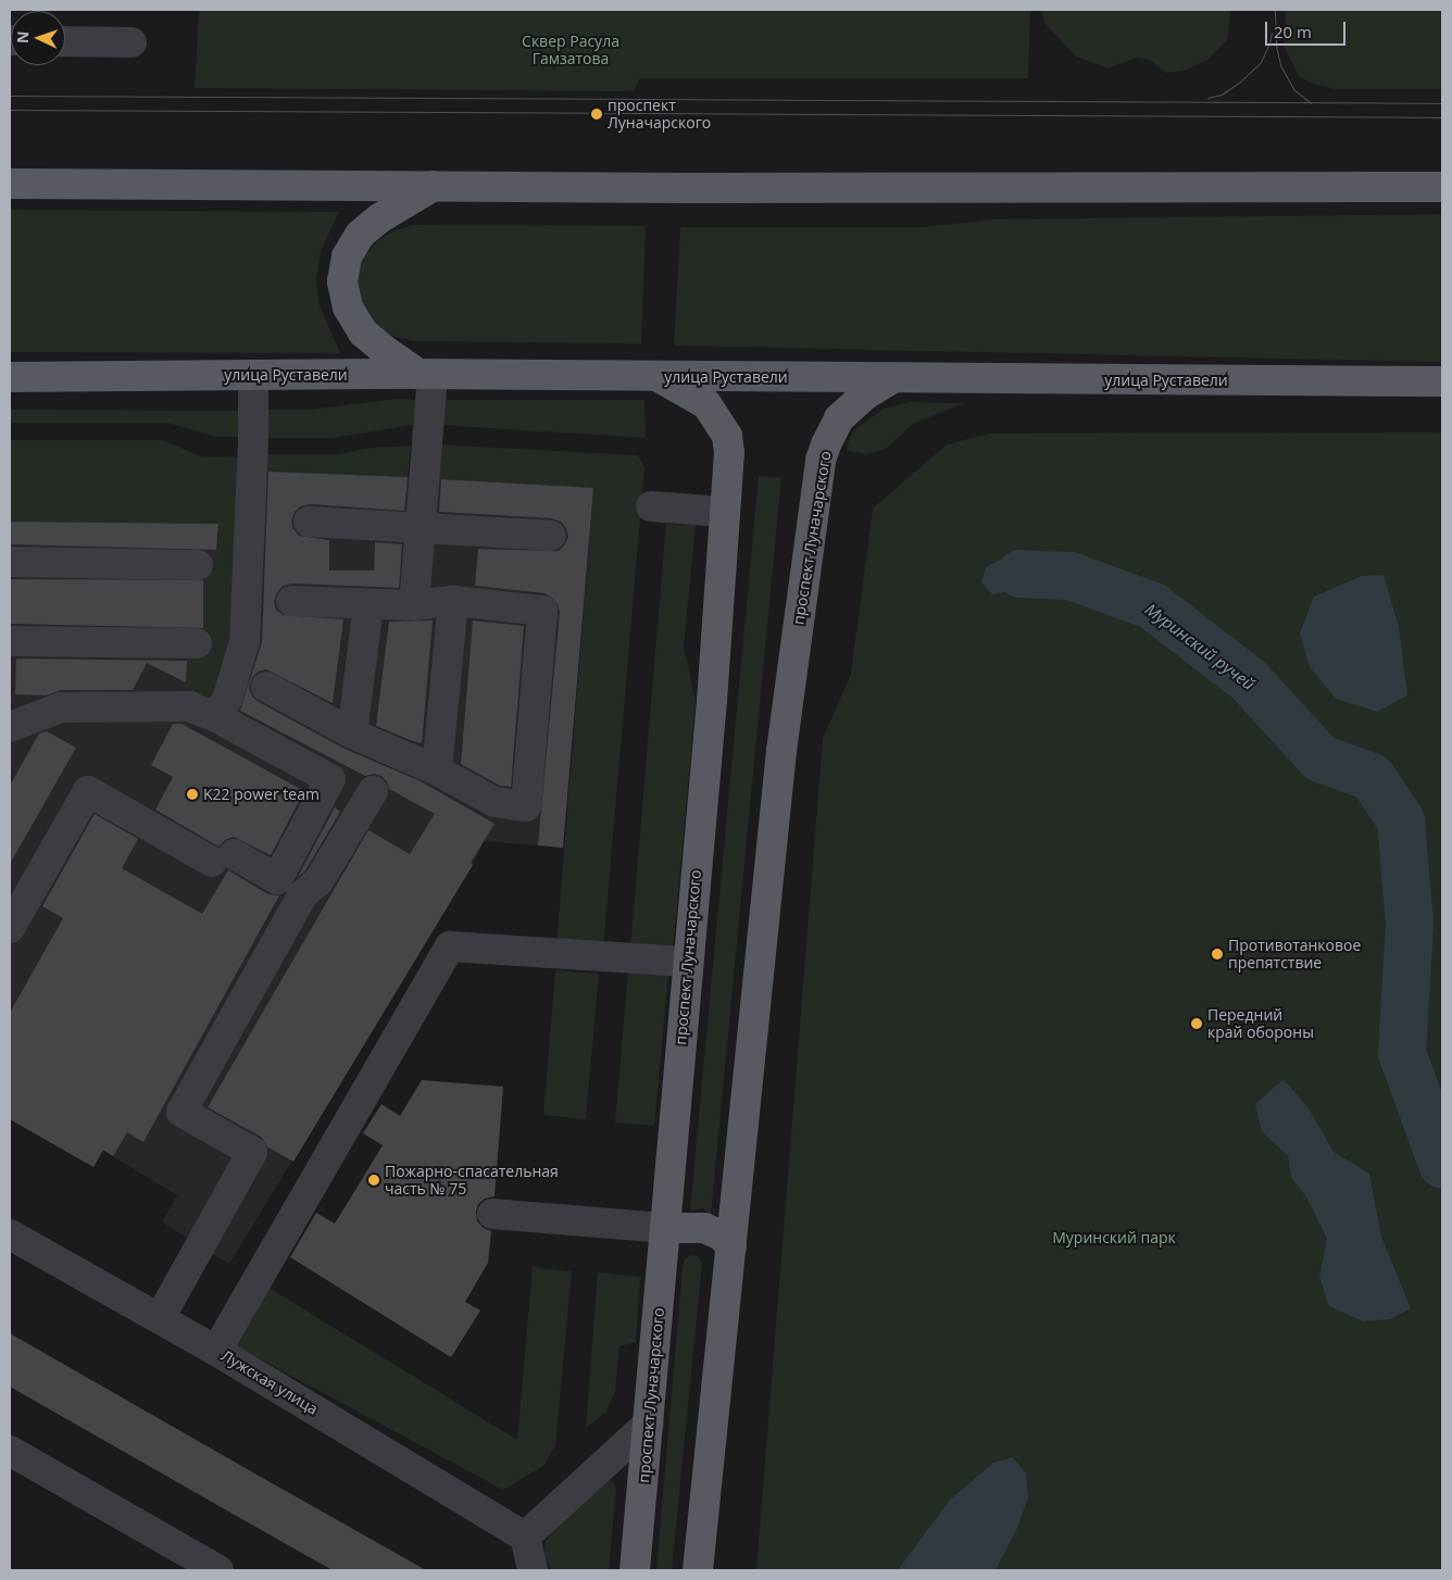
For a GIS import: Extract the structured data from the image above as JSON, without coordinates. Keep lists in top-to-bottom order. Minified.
{"streets":{"main road":["улица Руставели","проспект Луначарского"],"street":["Лужская улица"]},"crossings":[["улица Руставели","проспект Луначарского"]],"water":["Муринский ручей"],"parks":["Сквер Расула Гамзатова","Муринский парк"],"places":["проспект Луначарского","K22 power team","Противотанковое препятствие","Передний край обороны","Пожарно-спасательная часть № 75"],"scale_bar":"20 m","north":"left"}
